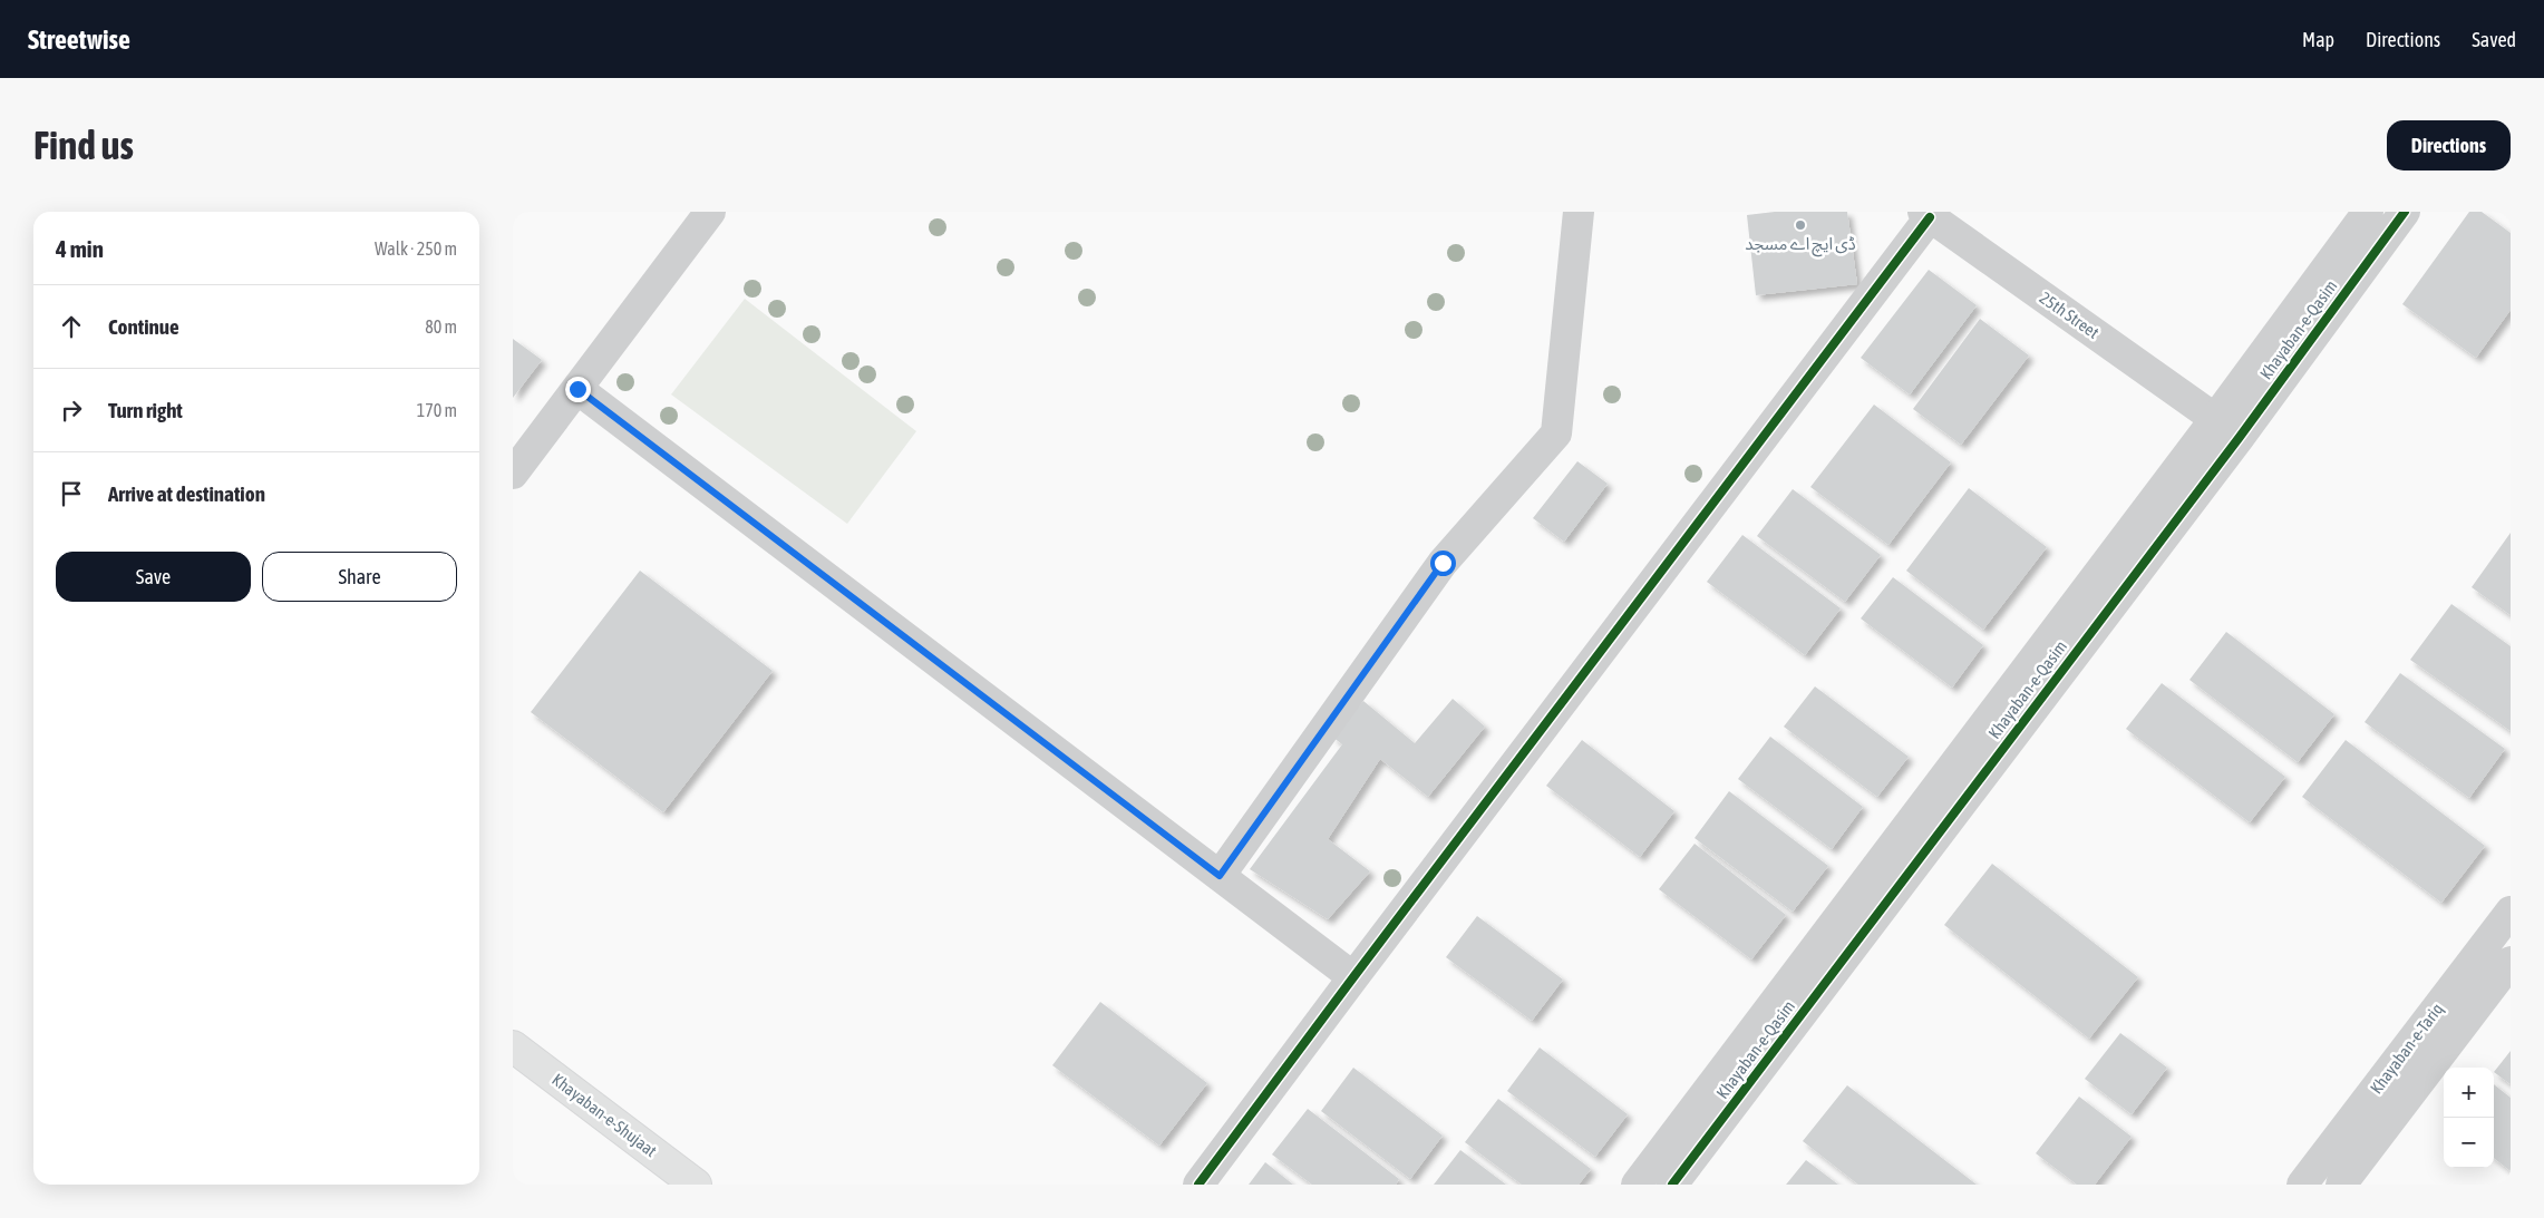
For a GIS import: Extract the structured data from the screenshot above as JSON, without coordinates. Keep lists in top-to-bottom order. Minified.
{"streets":{"main road":["Khayaban-e-Shujaat"],"street":["25th Street","Khayaban-e-Qasim","Khayaban-e-Tariq"]},"crossings":[["25th Street","Khayaban-e-Qasim"]],"places":["ڈی ایچ اے مسجد"],"page":{"header":"Streetwise","nav":["Map","Directions","Saved"],"buttons":["Directions",["Save","Share"]],"title":"Find us","heading":["4 min","Walk · 250 m"],"list":[["Continue","80 m"],["Turn right","170 m"],"Arrive at destination"],"map_buttons":["+","−"]}}
